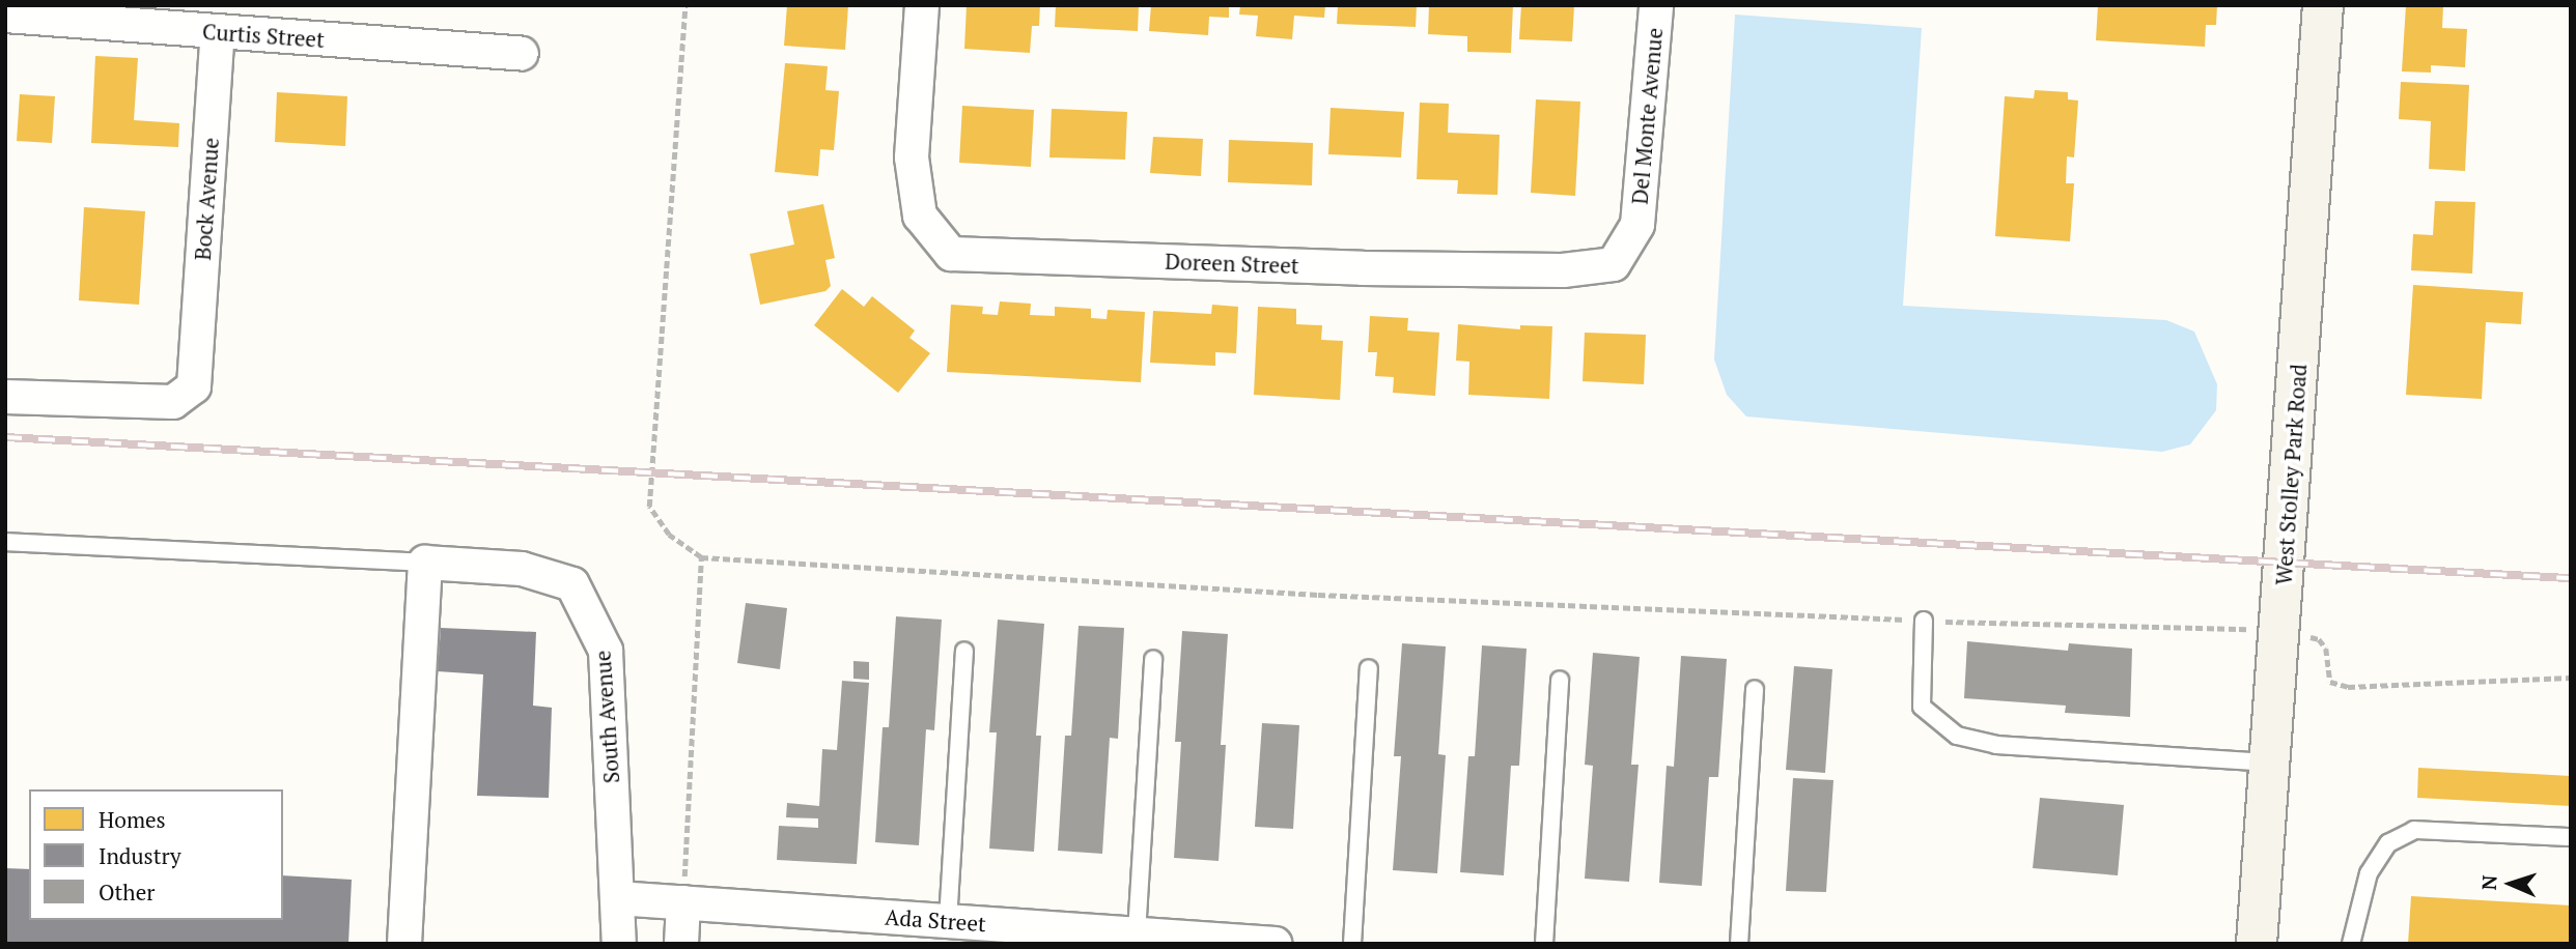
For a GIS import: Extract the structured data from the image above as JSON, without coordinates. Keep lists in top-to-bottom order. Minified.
{"streets":{"main road":["West Stolley Park Road"],"street":["Curtis Street","Del Monte Avenue","Bock Avenue","Doreen Street","South Avenue","Ada Street"]},"crossings":[["Curtis Street","Bock Avenue"],["Del Monte Avenue","Doreen Street"]],"legend":["Homes","Industry","Other"],"north":"left"}
